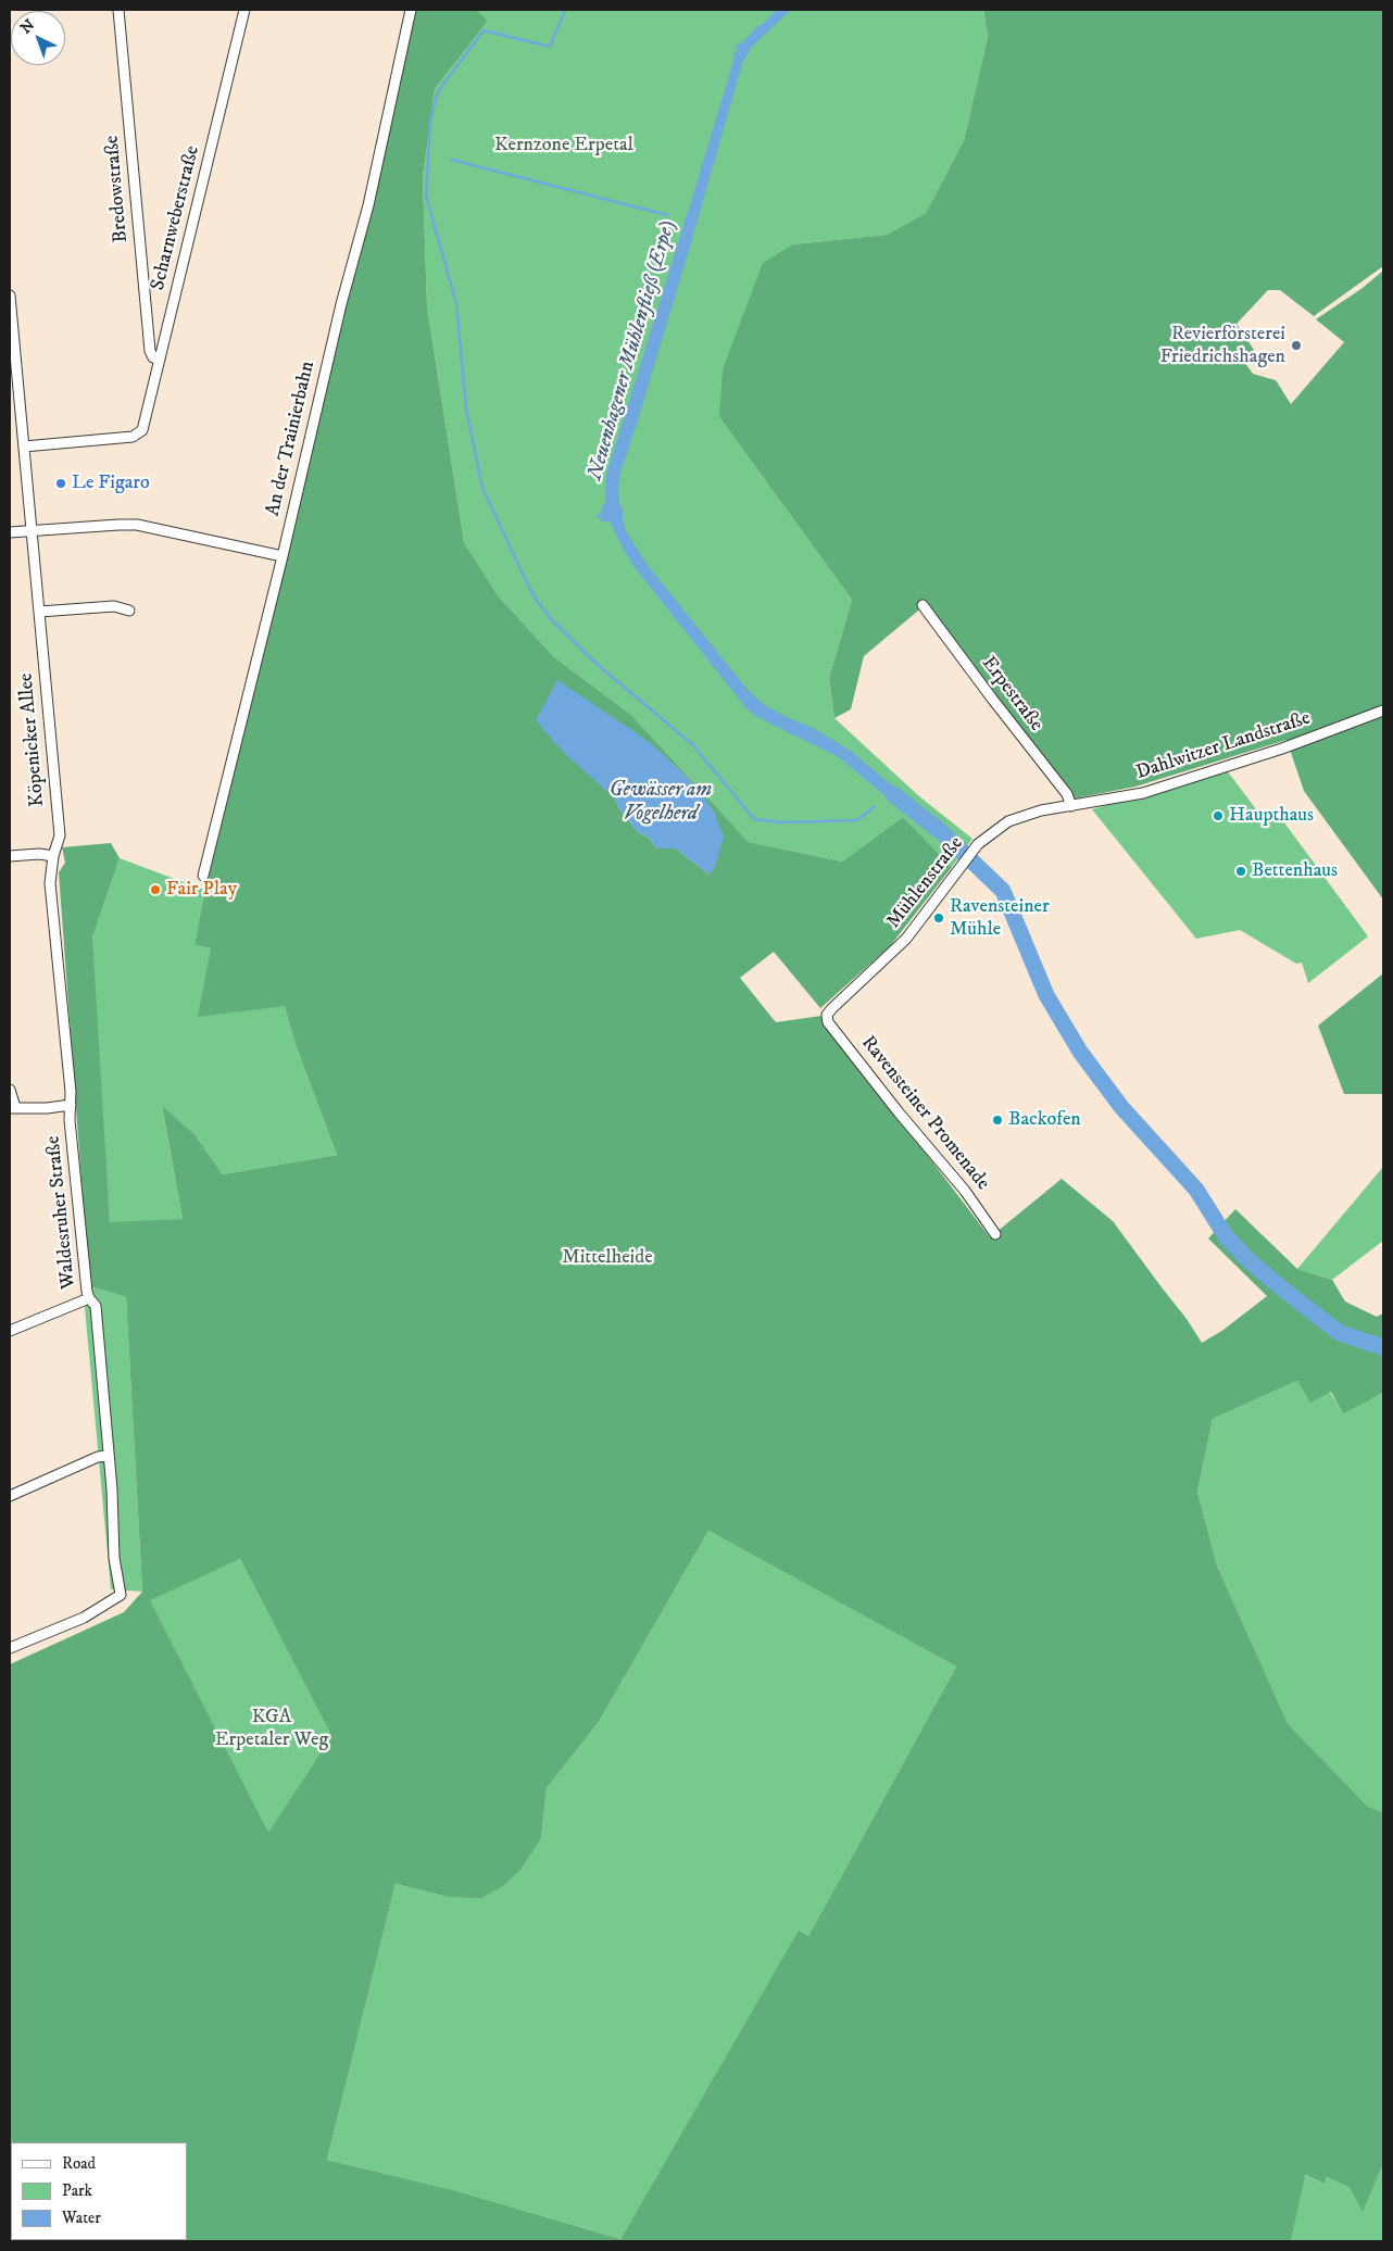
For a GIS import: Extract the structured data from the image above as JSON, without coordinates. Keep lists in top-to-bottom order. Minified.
{"streets":{"street":["Bredowstraße","Scharnweberstraße","An der Trainierbahn","Erpestraße","Köpenicker Allee","Dahlwitzer Landstraße","Mühlenstraße","Ravensteiner Promenade","Waldesruher Straße"]},"crossings":[["Bredowstraße","Scharnweberstraße"],["Scharnweberstraße","Köpenicker Allee"],["Erpestraße","Dahlwitzer Landstraße"],["Erpestraße","Mühlenstraße"],["Köpenicker Allee","Waldesruher Straße"],["Dahlwitzer Landstraße","Mühlenstraße"],["Mühlenstraße","Ravensteiner Promenade"]],"water":["Neuenhagener Mühlenfließ (Erpe)","Gewässer am Vogelherd"],"parks":["Kernzone Erpetal","Mittelheide","KGA Erpetaler Weg"],"places":["Revierförsterei Friedrichshagen","Le Figaro","Haupthaus","Bettenhaus","Fair Play","Ravensteiner Mühle","Backofen"],"legend":["Road","Park","Water"],"north":"top left"}
